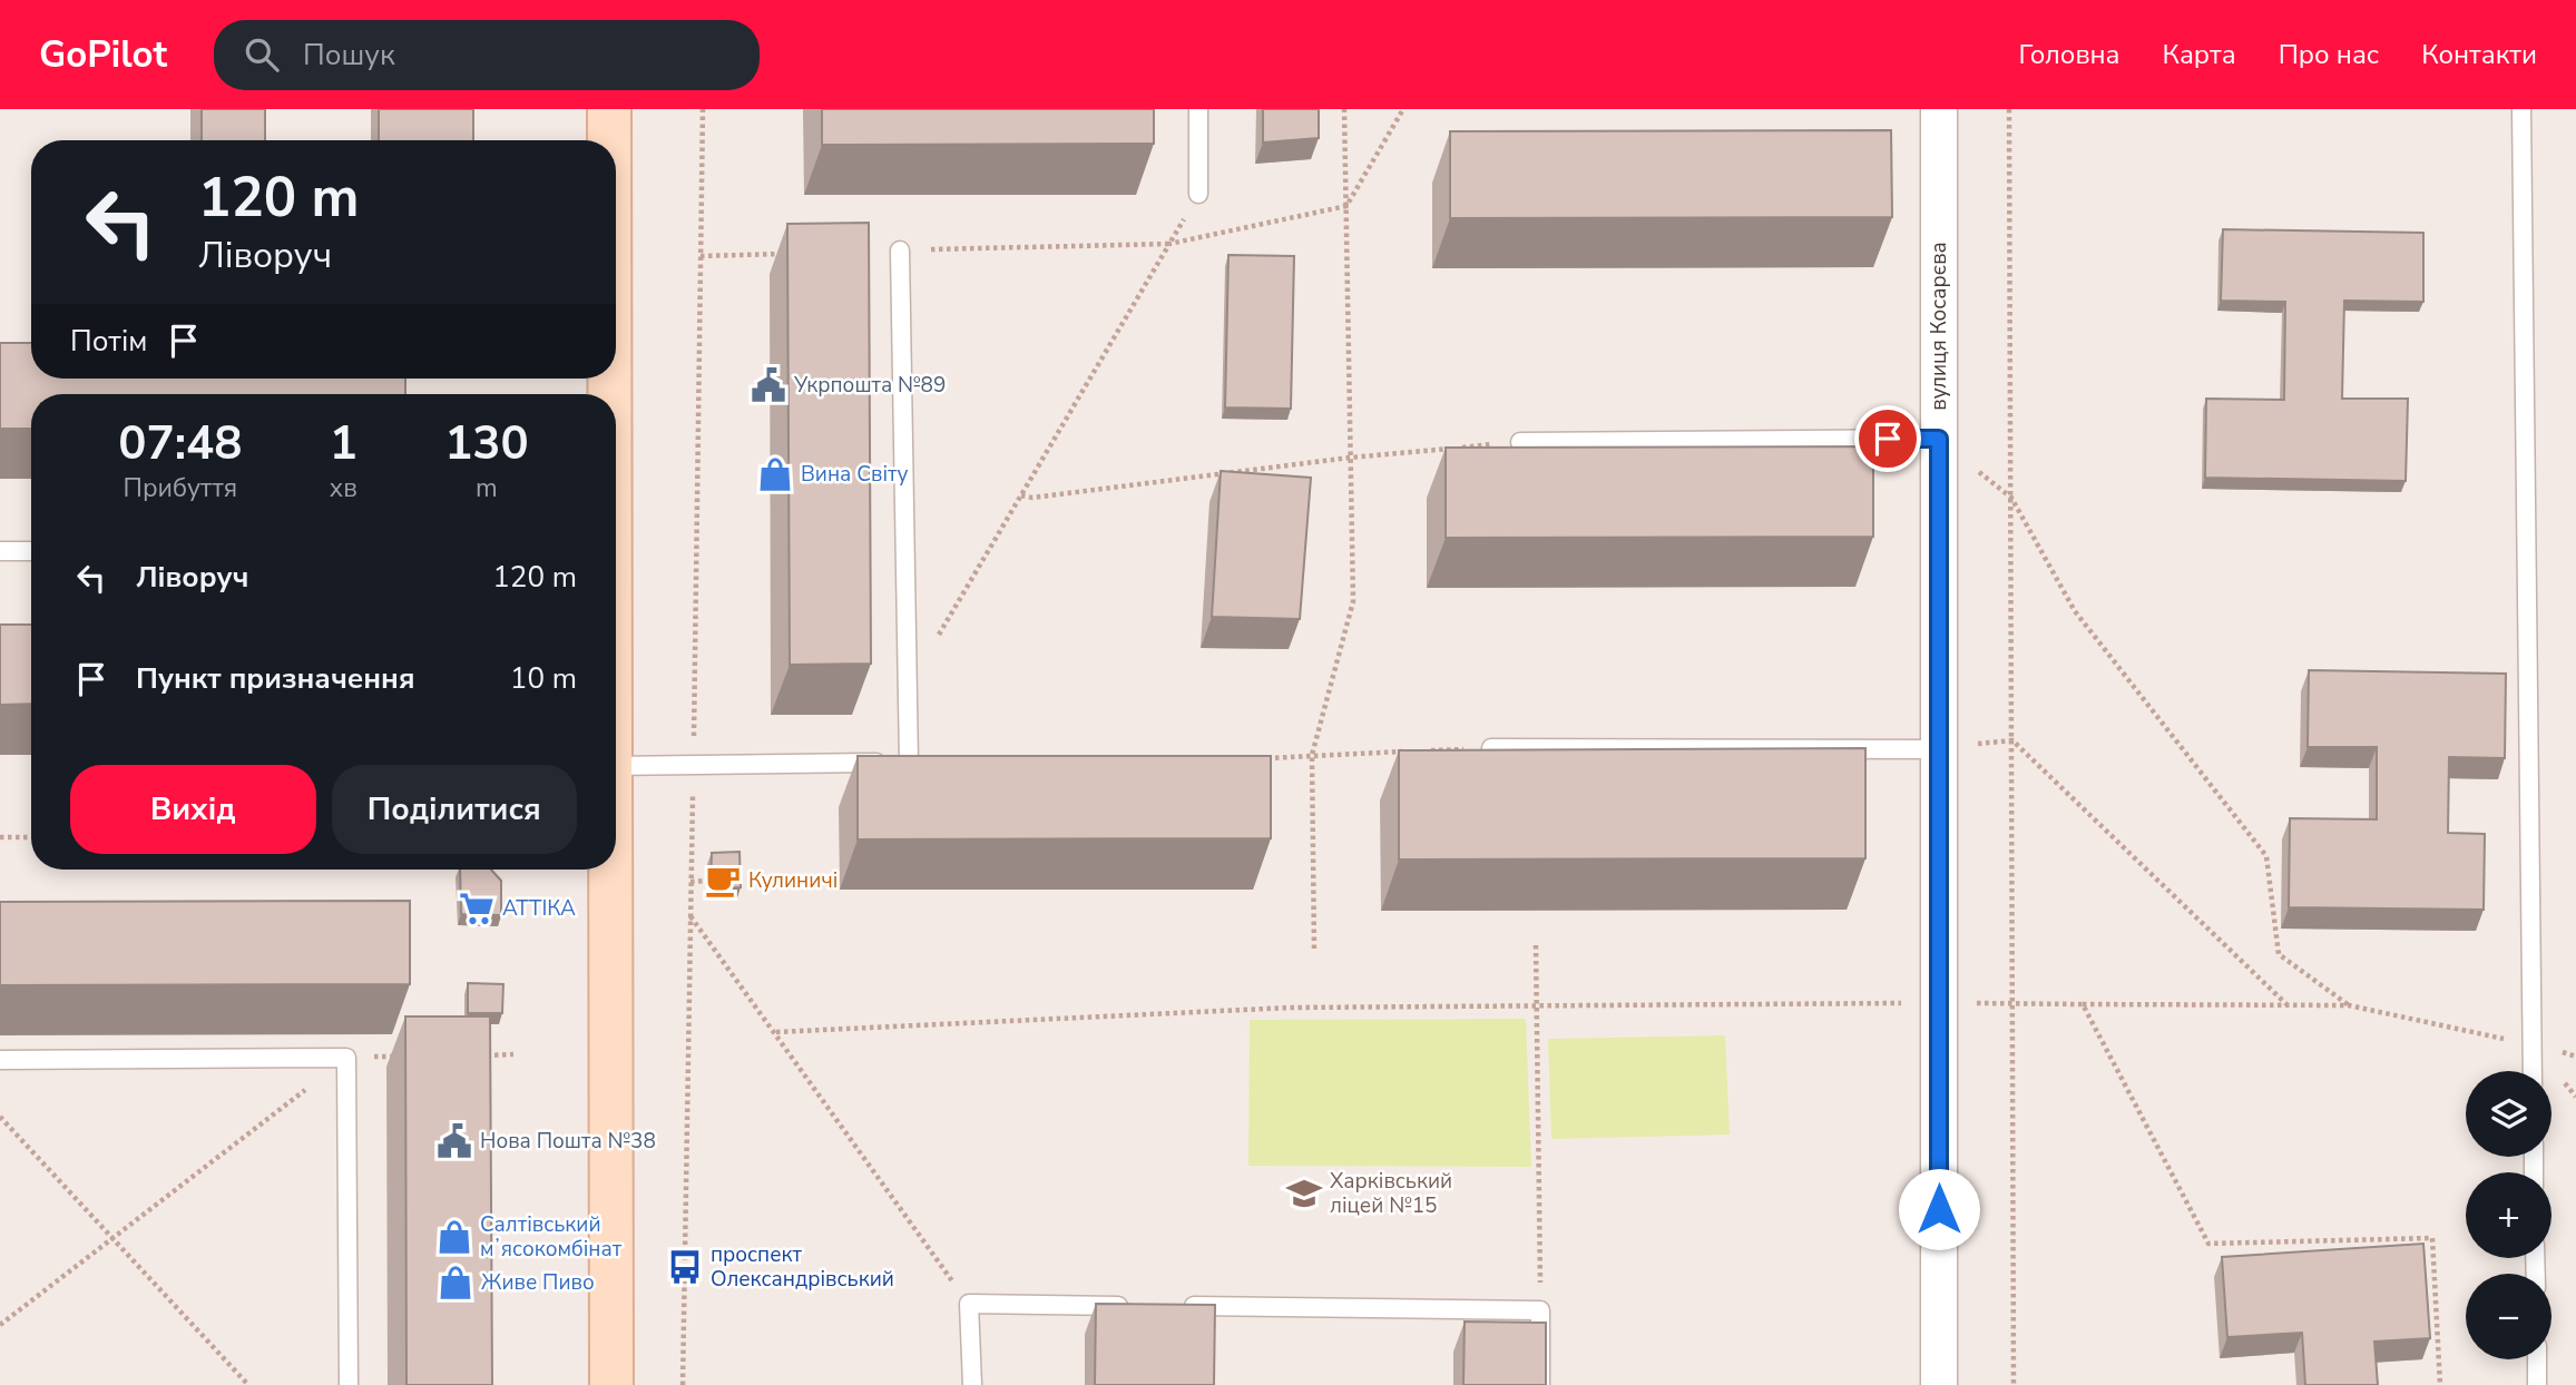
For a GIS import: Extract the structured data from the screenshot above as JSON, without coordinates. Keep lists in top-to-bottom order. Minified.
{"streets":{"street":["вулиця Косарєва"]},"places":{"public building":["Укрпошта №89","Нова Пошта №38"],"shop":["Вина Світу","Салтівський мʼясокомбінат","Живе Пиво"],"cafe":["Кулиничі"],"supermarket":["АТТІКА"],"school or university":["Харківський ліцей №15"],"bus stop":["проспект Олександрівський"]},"page":{"header":"GoPilot","search":"Пошук","nav":["Головна","Карта","Про нас","Контакти"],"turn":["120 m","Ліворуч"],"then":"Потім","eta":["07:48","Прибуття","1","хв","130","m"],"list":[{"name":"Ліворуч","value":"120 m"},{"name":"Пункт призначення","value":"10 m"}],"buttons":["Вихід","Поділитися"],"map_buttons":["+","−"]}}
